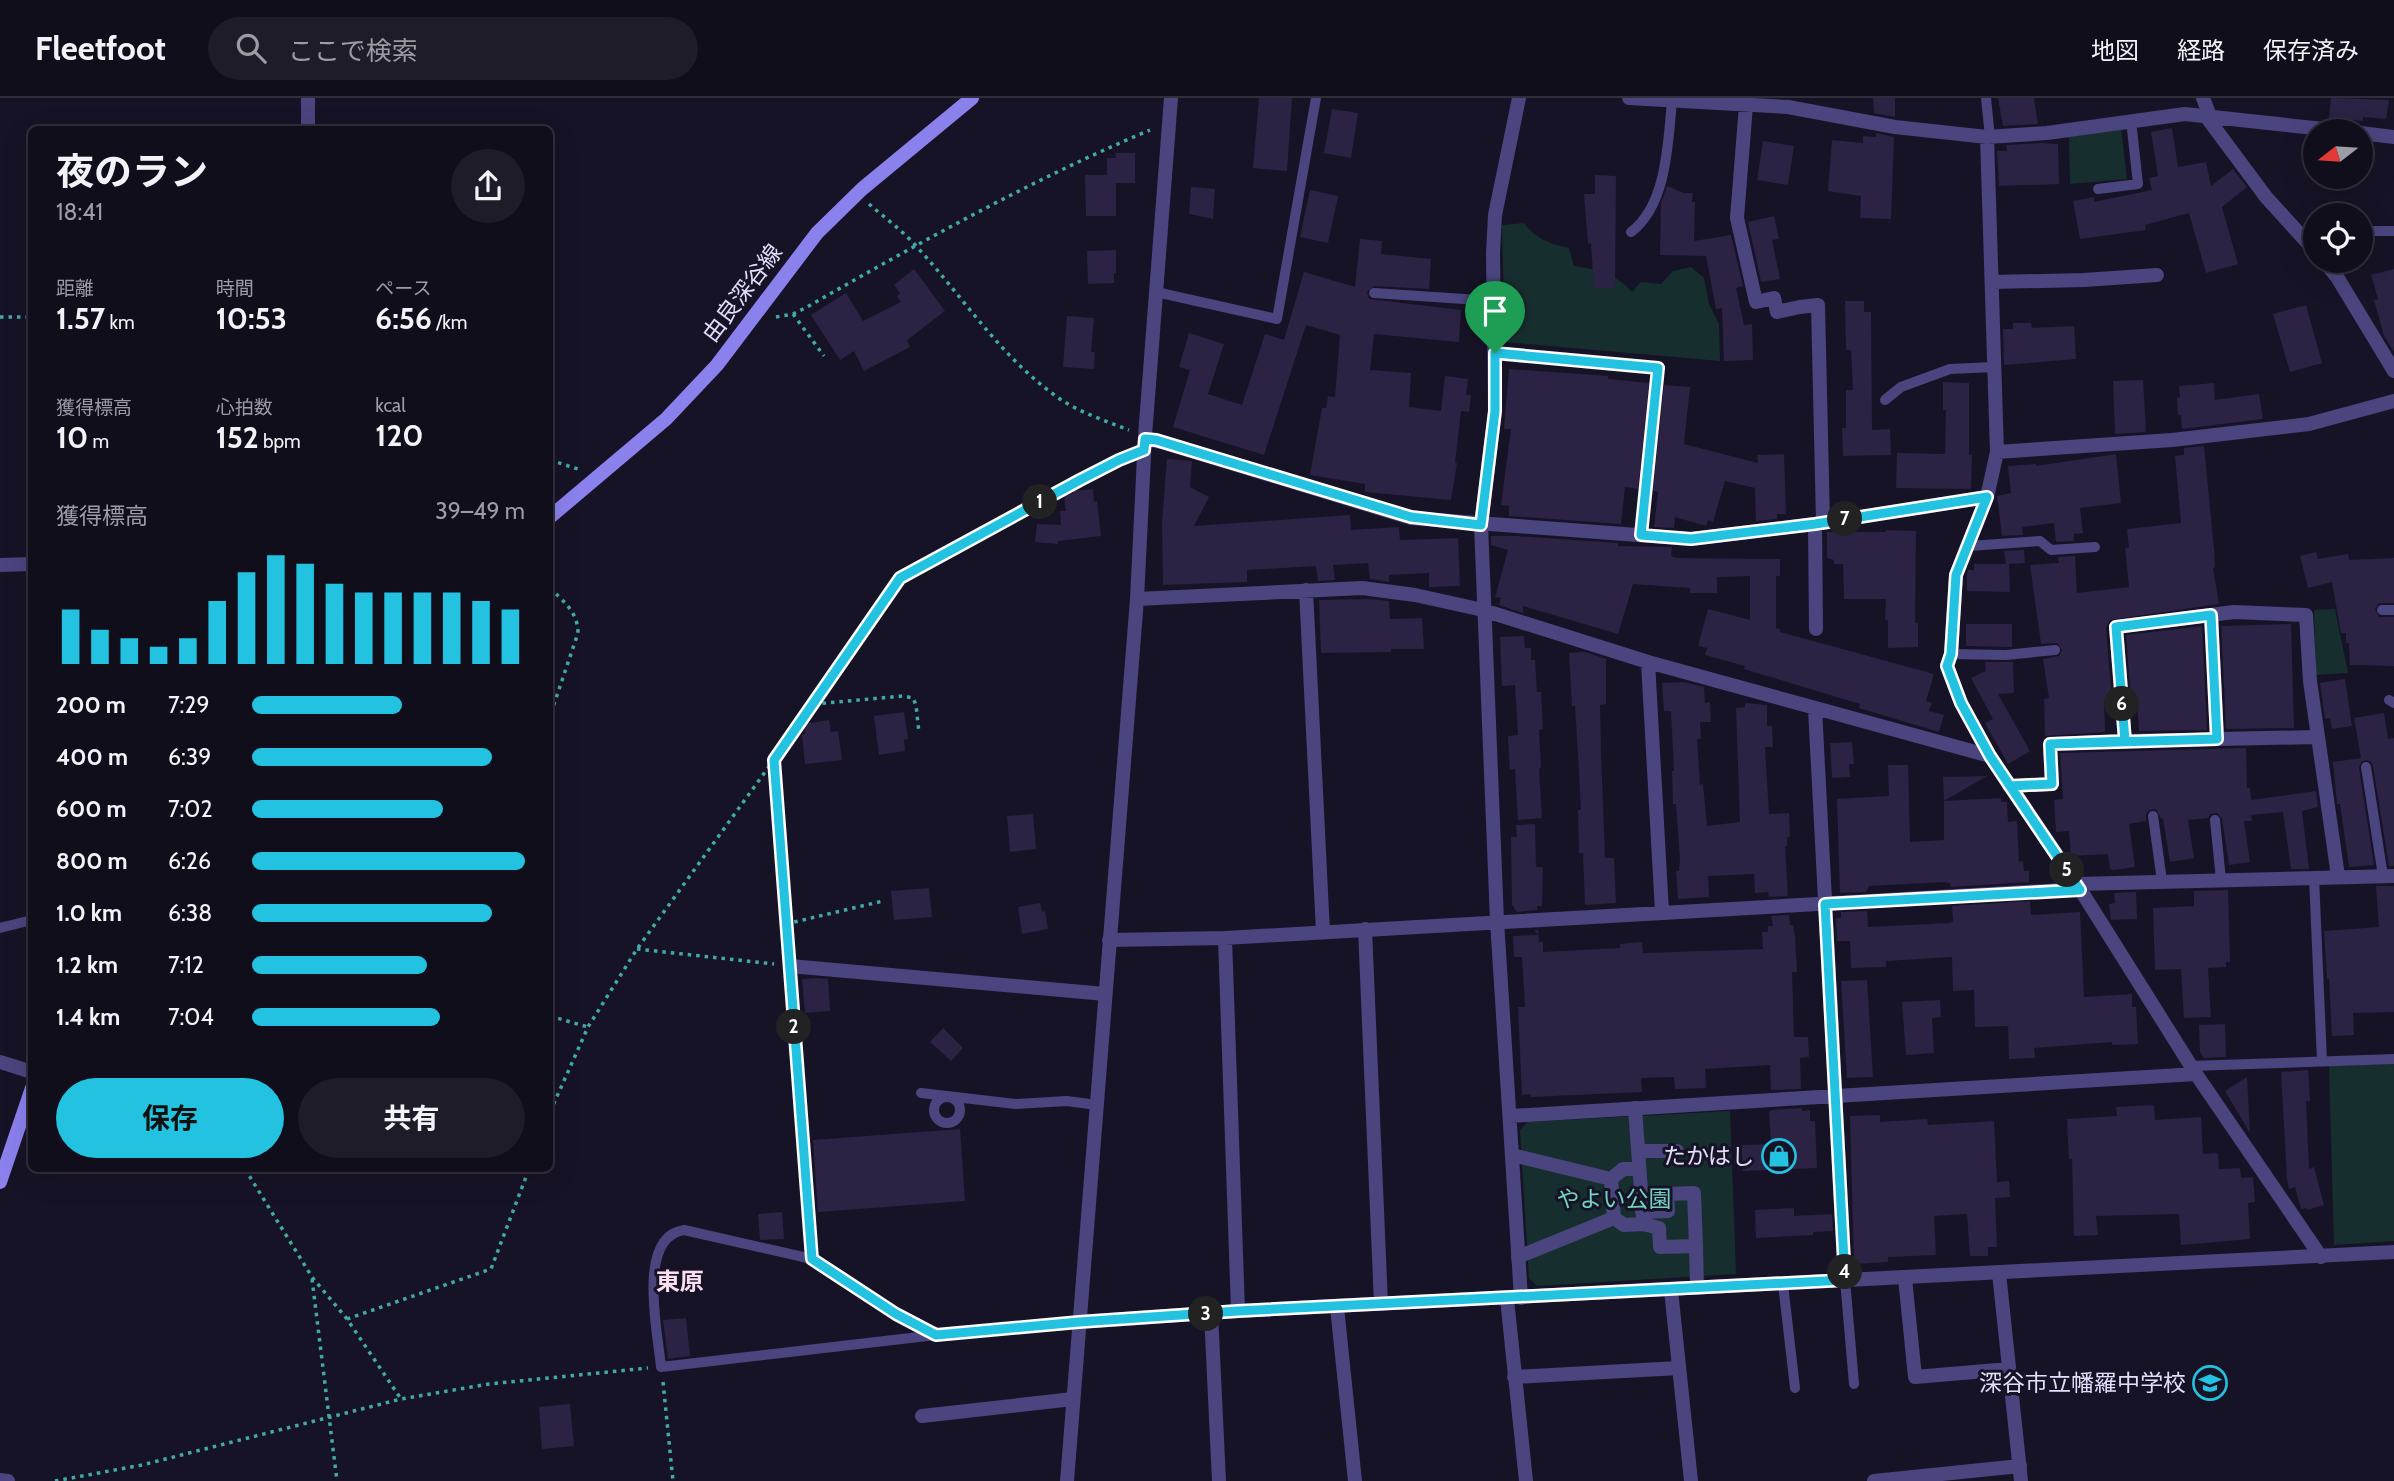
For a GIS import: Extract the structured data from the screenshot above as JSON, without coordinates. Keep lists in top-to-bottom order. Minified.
{"streets":{"main road":["由良深谷線"]},"districts":["東原"],"parks":["やよい公園"],"places":{"shop":["たかはし"],"school or university":["深谷市立幡羅中学校"]},"north":"left","page":{"header":"Fleetfoot","search":"ここで検索","nav":["地図","経路","保存済み"],"heading":["夜のラン","18:41"],"stats":[["距離","1.57 km"],["時間","10:53"],["ペース","6:56 /km"],["獲得標高","10 m"],["心拍数","152 bpm"],["kcal","120"]],"chart":["獲得標高","39–49 m"],"pins":["1","7","6","5","2","4","3"],"list":[{"name":"200 m","note":"7:29"},{"name":"400 m","note":"6:39"},{"name":"600 m","note":"7:02"},{"name":"800 m","note":"6:26"},{"name":"1.0 km","note":"6:38"},{"name":"1.2 km","note":"7:12"},{"name":"1.4 km","note":"7:04"}],"buttons":["保存","共有"]}}
